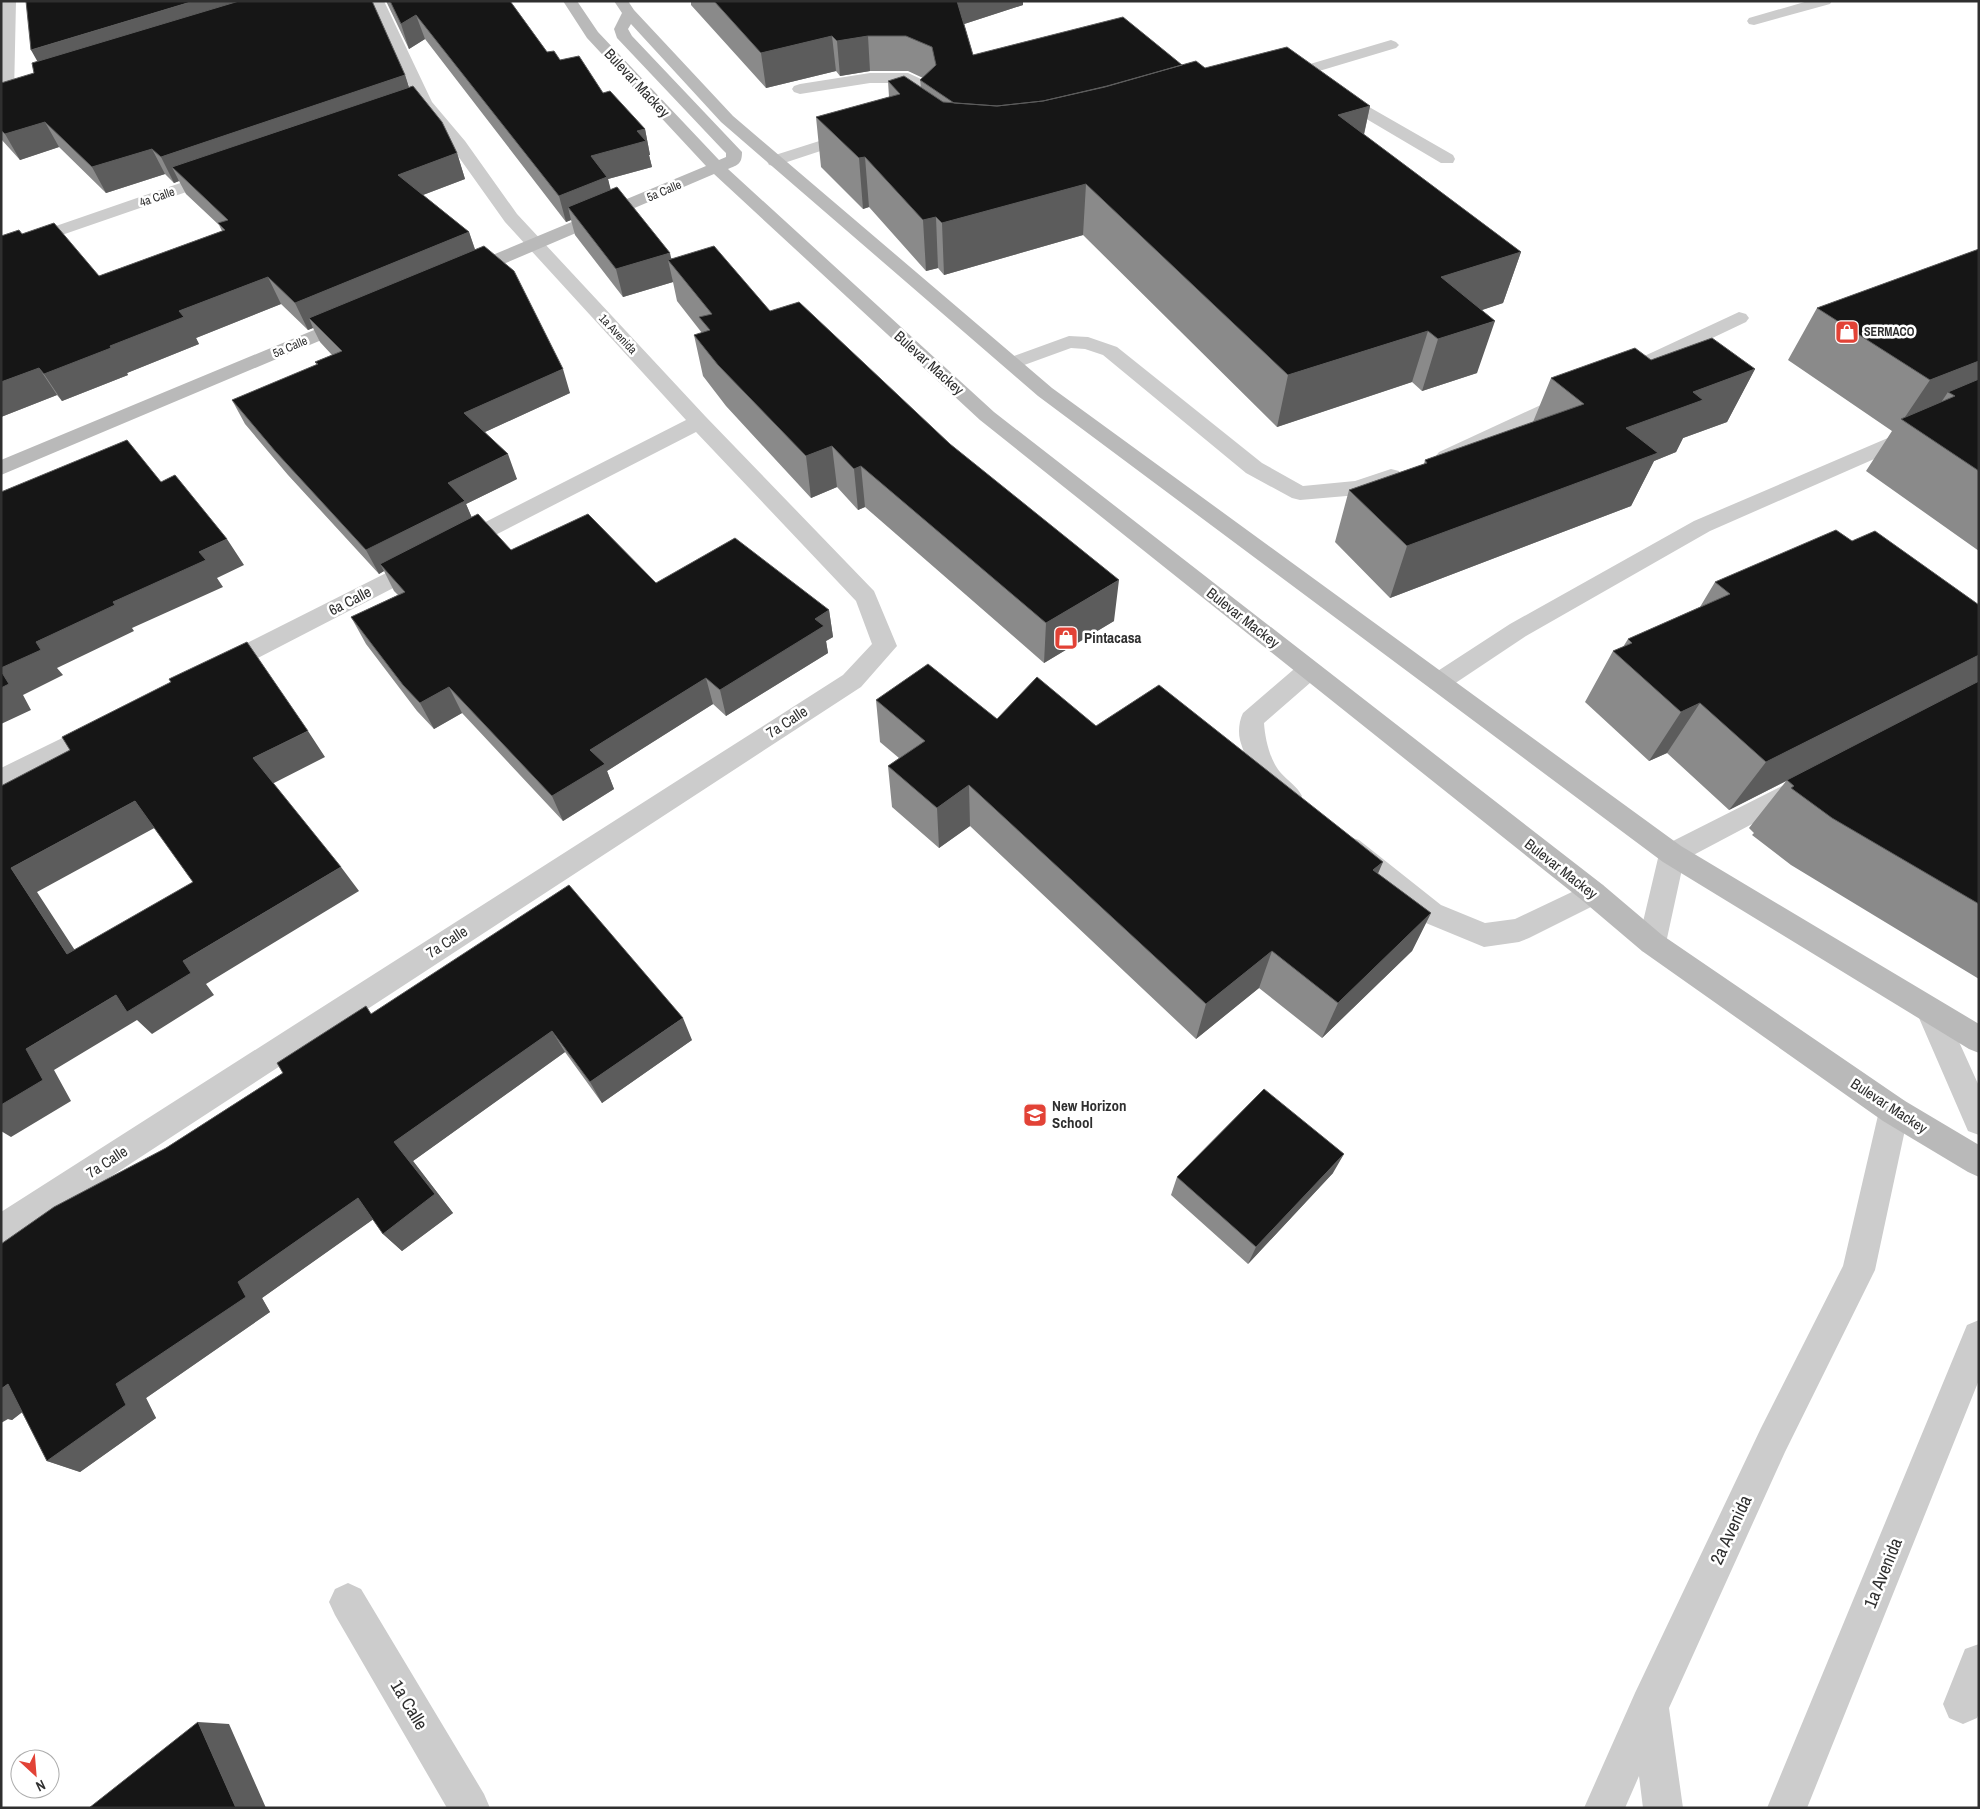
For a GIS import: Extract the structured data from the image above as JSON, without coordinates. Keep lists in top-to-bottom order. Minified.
{"streets":{"main road":["Bulevar Mackey","5a Calle"],"street":["4a Calle","1a Avenida","6a Calle","7a Calle","2a Avenida","1a Calle"]},"crossings":[["Bulevar Mackey","5a Calle"],["Bulevar Mackey","2a Avenida"],["5a Calle","1a Avenida"],["1a Avenida","6a Calle"],["1a Avenida","7a Calle"]],"places":{"shop":["SERMACO","Pintacasa"],"school or university":["New Horizon School"]},"north":"bottom right"}
